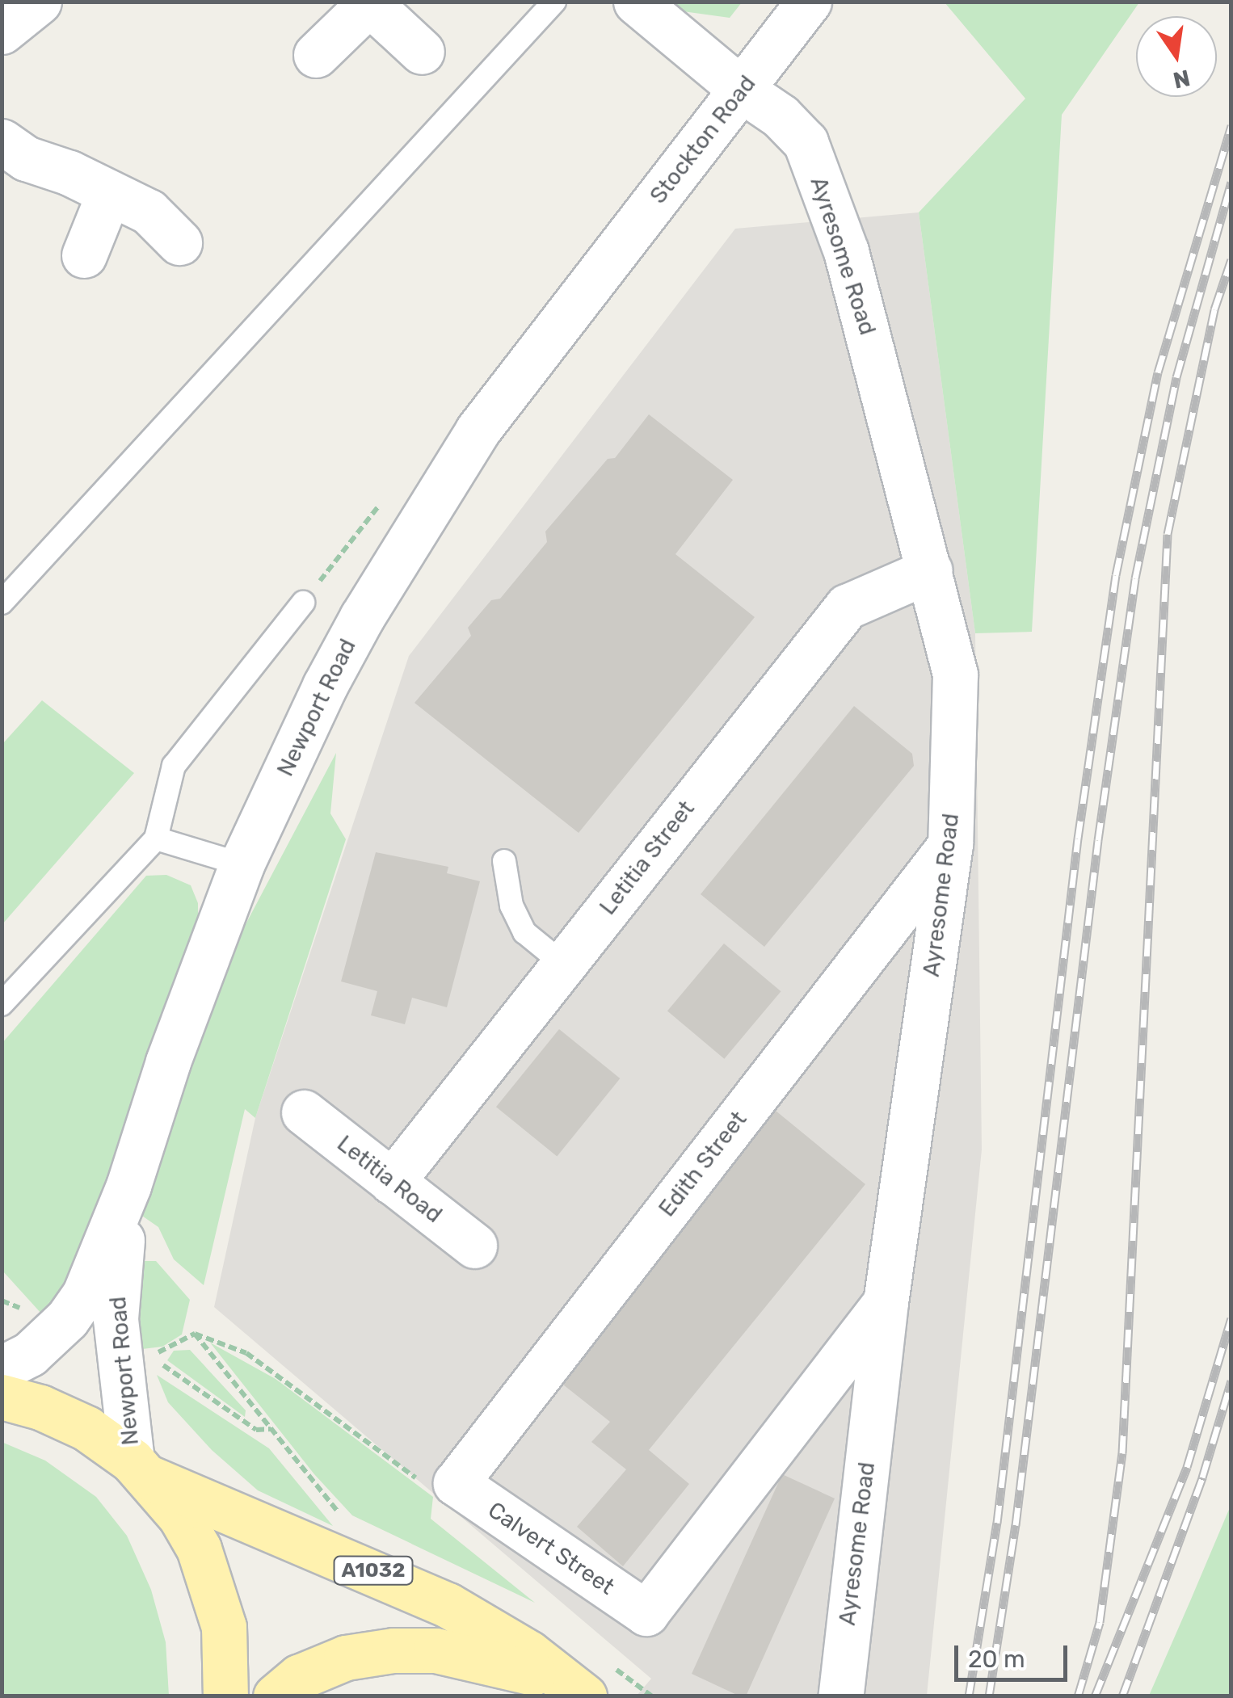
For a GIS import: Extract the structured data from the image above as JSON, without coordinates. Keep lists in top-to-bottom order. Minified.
{"streets":{"main road":["A1032"],"street":["Stockton Road","Ayresome Road","Newport Road","Letitia Street","Edith Street","Letitia Road","Calvert Street"]},"crossings":[["Stockton Road","Ayresome Road"],["Stockton Road","Newport Road"],["Ayresome Road","Letitia Street"],["Ayresome Road","Edith Street"],["Ayresome Road","Calvert Street"],["Newport Road","A1032"],["Letitia Street","Letitia Road"],["Edith Street","Calvert Street"]],"scale_bar":"20 m","north":"bottom"}
